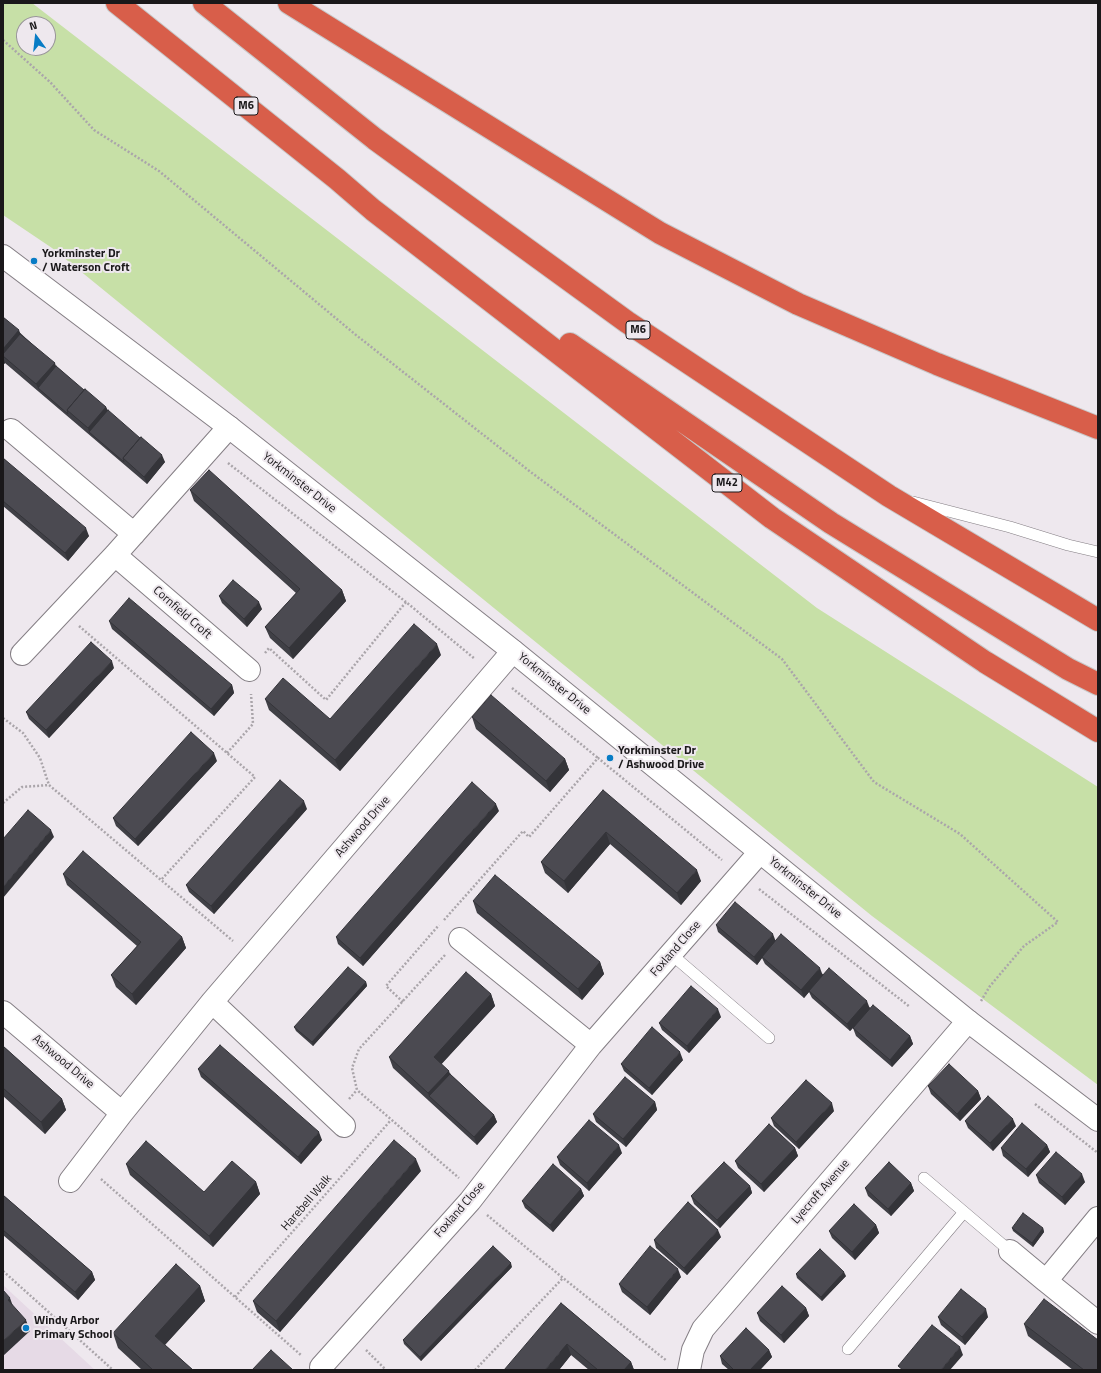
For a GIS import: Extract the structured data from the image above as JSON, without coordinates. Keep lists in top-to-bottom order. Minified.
{"streets":{"highway":["M6","M42"],"street":["Yorkminster Drive","Cornfield Croft","Ashwood Drive","Foxland Close","Lyecroft Avenue"],"path":["Harebell Walk"]},"crossings":[["M6","M42"],["Yorkminster Drive","Ashwood Drive"],["Yorkminster Drive","Foxland Close"],["Yorkminster Drive","Lyecroft Avenue"]],"places":["Yorkminster Dr / Waterson Croft","Yorkminster Dr / Ashwood Drive","Windy Arbor Primary School"],"north":"top"}
